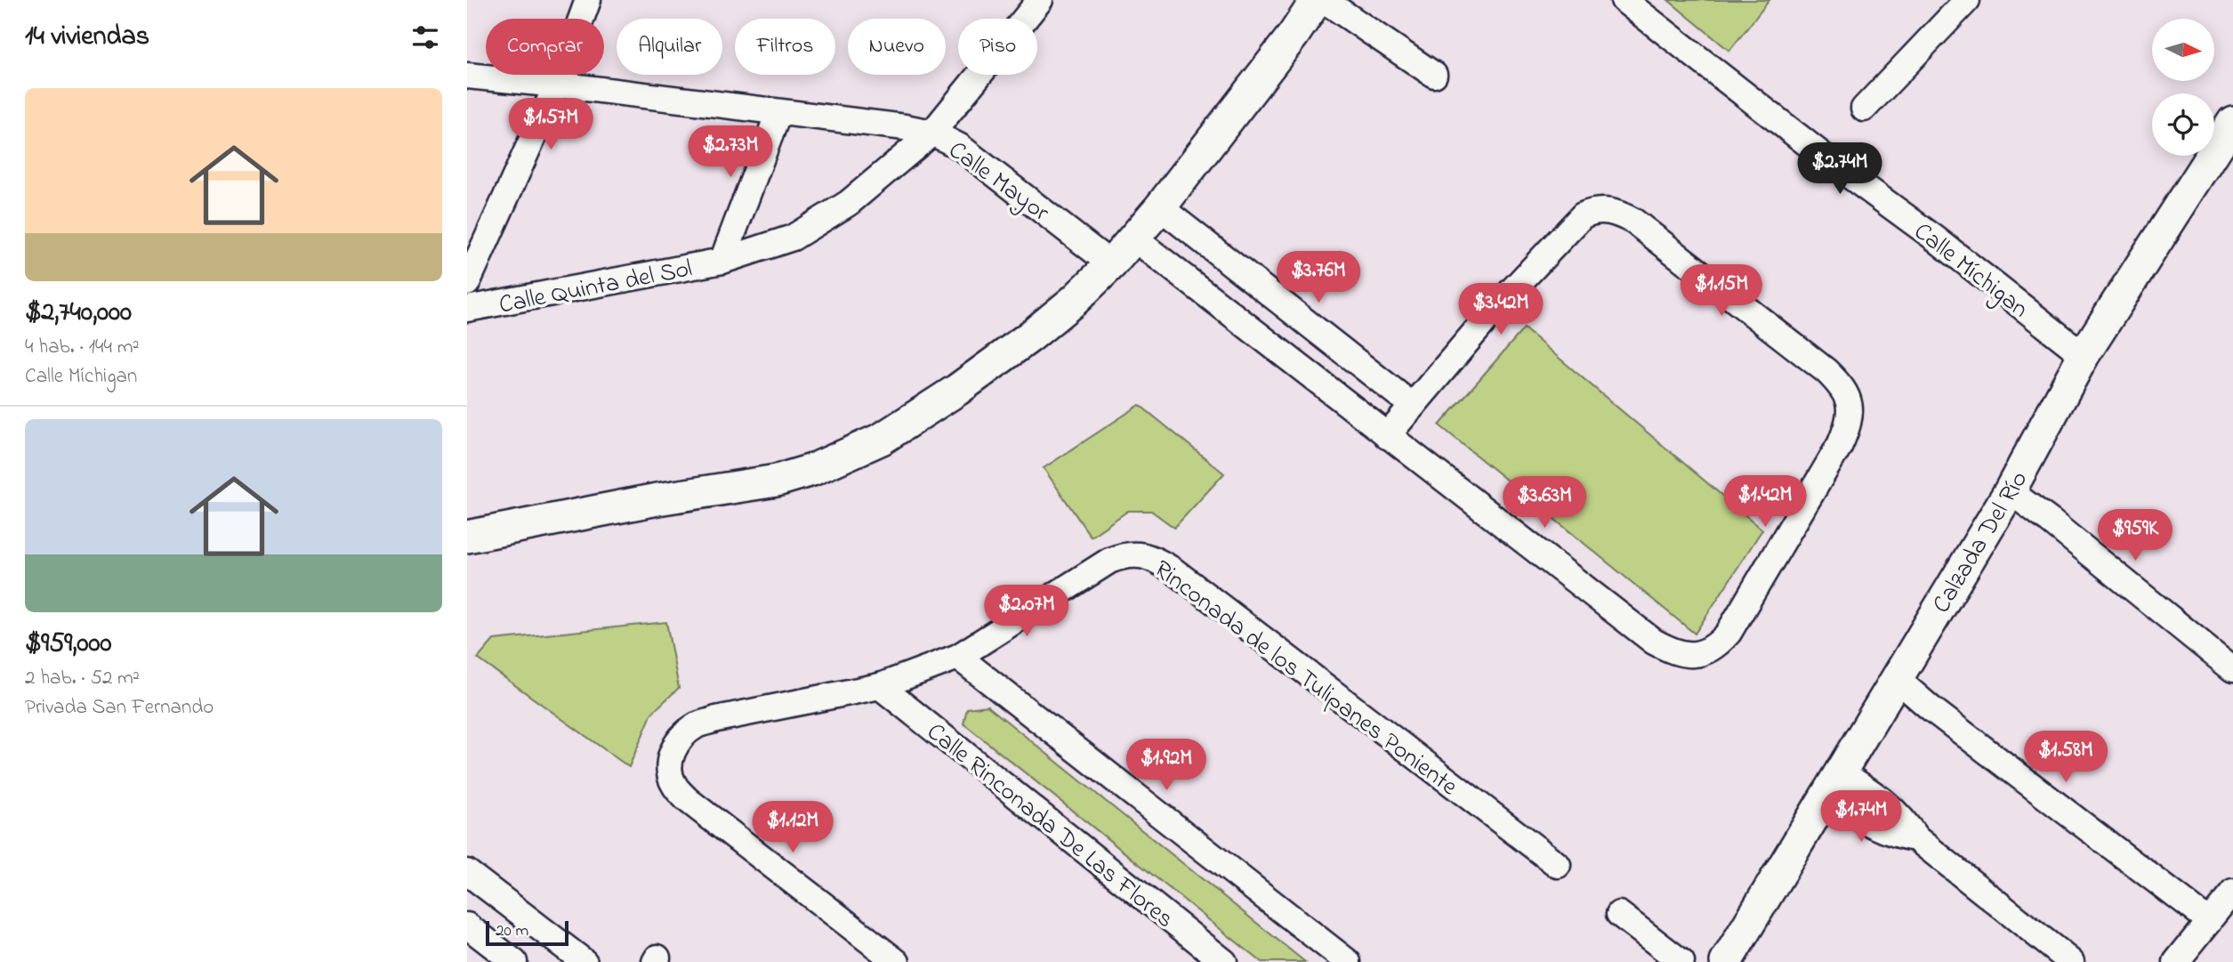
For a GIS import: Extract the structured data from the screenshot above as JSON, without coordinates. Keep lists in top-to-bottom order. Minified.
{"streets":{"street":["Calle Mayor","Calle Míchigan","Calle Quinta del Sol","Calzada Del Río","Rinconada de los Tulipanes Poniente","Calle Rinconada De Las Flores"]},"crossings":[["Calle Mayor","Calle Quinta del Sol"],["Calle Míchigan","Calzada Del Río"],["Rinconada de los Tulipanes Poniente","Calle Rinconada De Las Flores"]],"scale_bar":"20 m","north":"right","page":{"heading":"14 viviendas","chip":["Comprar","Alquilar","Filtros","Nuevo","Piso"],"list":[{"name":"$2,740,000","note":"4 hab. · 144 m² · Calle Míchigan"},{"name":"$959,000","note":"2 hab. · 52 m² · Privada San Fernando"}],"price":["$1.57M","$2.73M","$2.74M","$3.76M","$1.15M","$3.42M","$1.42M","$3.63M","$959K","$2.07M","$1.58M","$1.92M","$1.74M","$1.12M"],"scale":"20 m"}}
